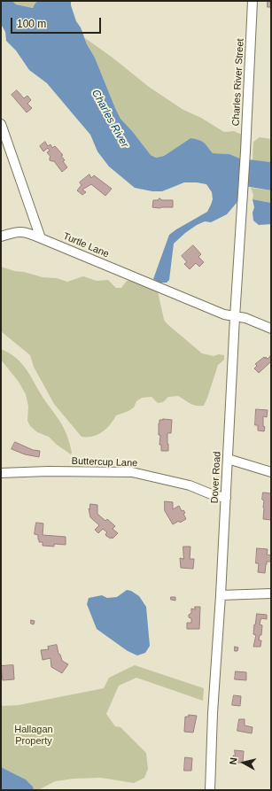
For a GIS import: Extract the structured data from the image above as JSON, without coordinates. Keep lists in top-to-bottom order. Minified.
{"streets":{"street":["Charles River Street","Turtle Lane","Buttercup Lane","Dover Road"]},"crossings":[["Charles River Street","Dover Road"],["Turtle Lane","Dover Road"],["Buttercup Lane","Dover Road"]],"water":["Charles River"],"parks":["Hallagan Property"],"scale_bar":"100 m","north":"left"}
